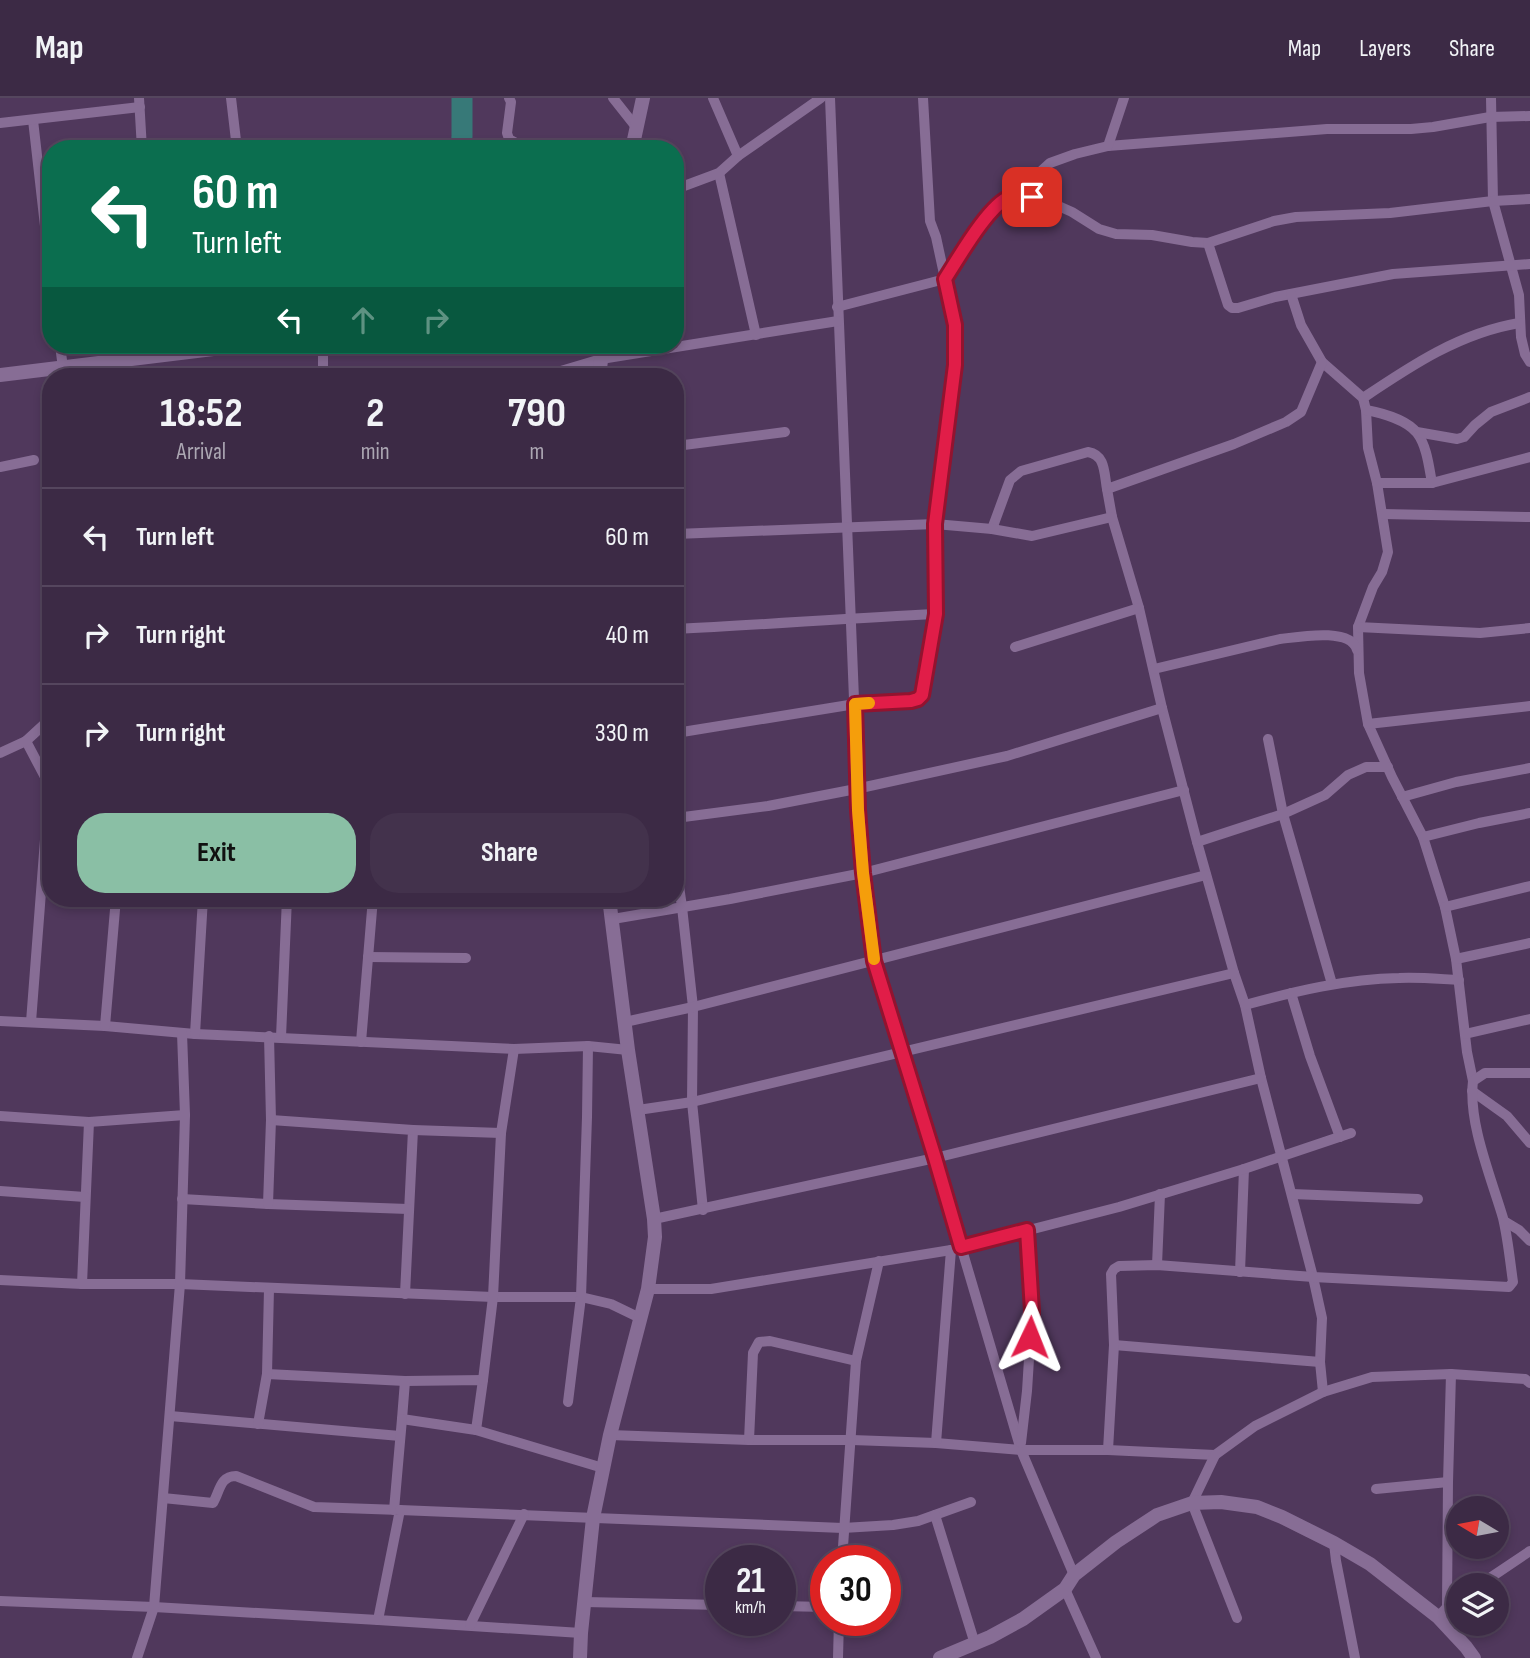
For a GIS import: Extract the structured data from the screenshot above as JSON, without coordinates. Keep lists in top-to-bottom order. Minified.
{"north":"left","page":{"header":"Map","nav":["Map","Layers","Share"],"turn":["60 m","Turn left"],"eta":["18:52","Arrival","2","min","790","m"],"list":[{"name":"Turn left","value":"60 m"},{"name":"Turn right","value":"40 m"},{"name":"Turn right","value":"330 m"}],"buttons":["Exit","Share"],"speed":"21 km/h","limit":"30"}}
